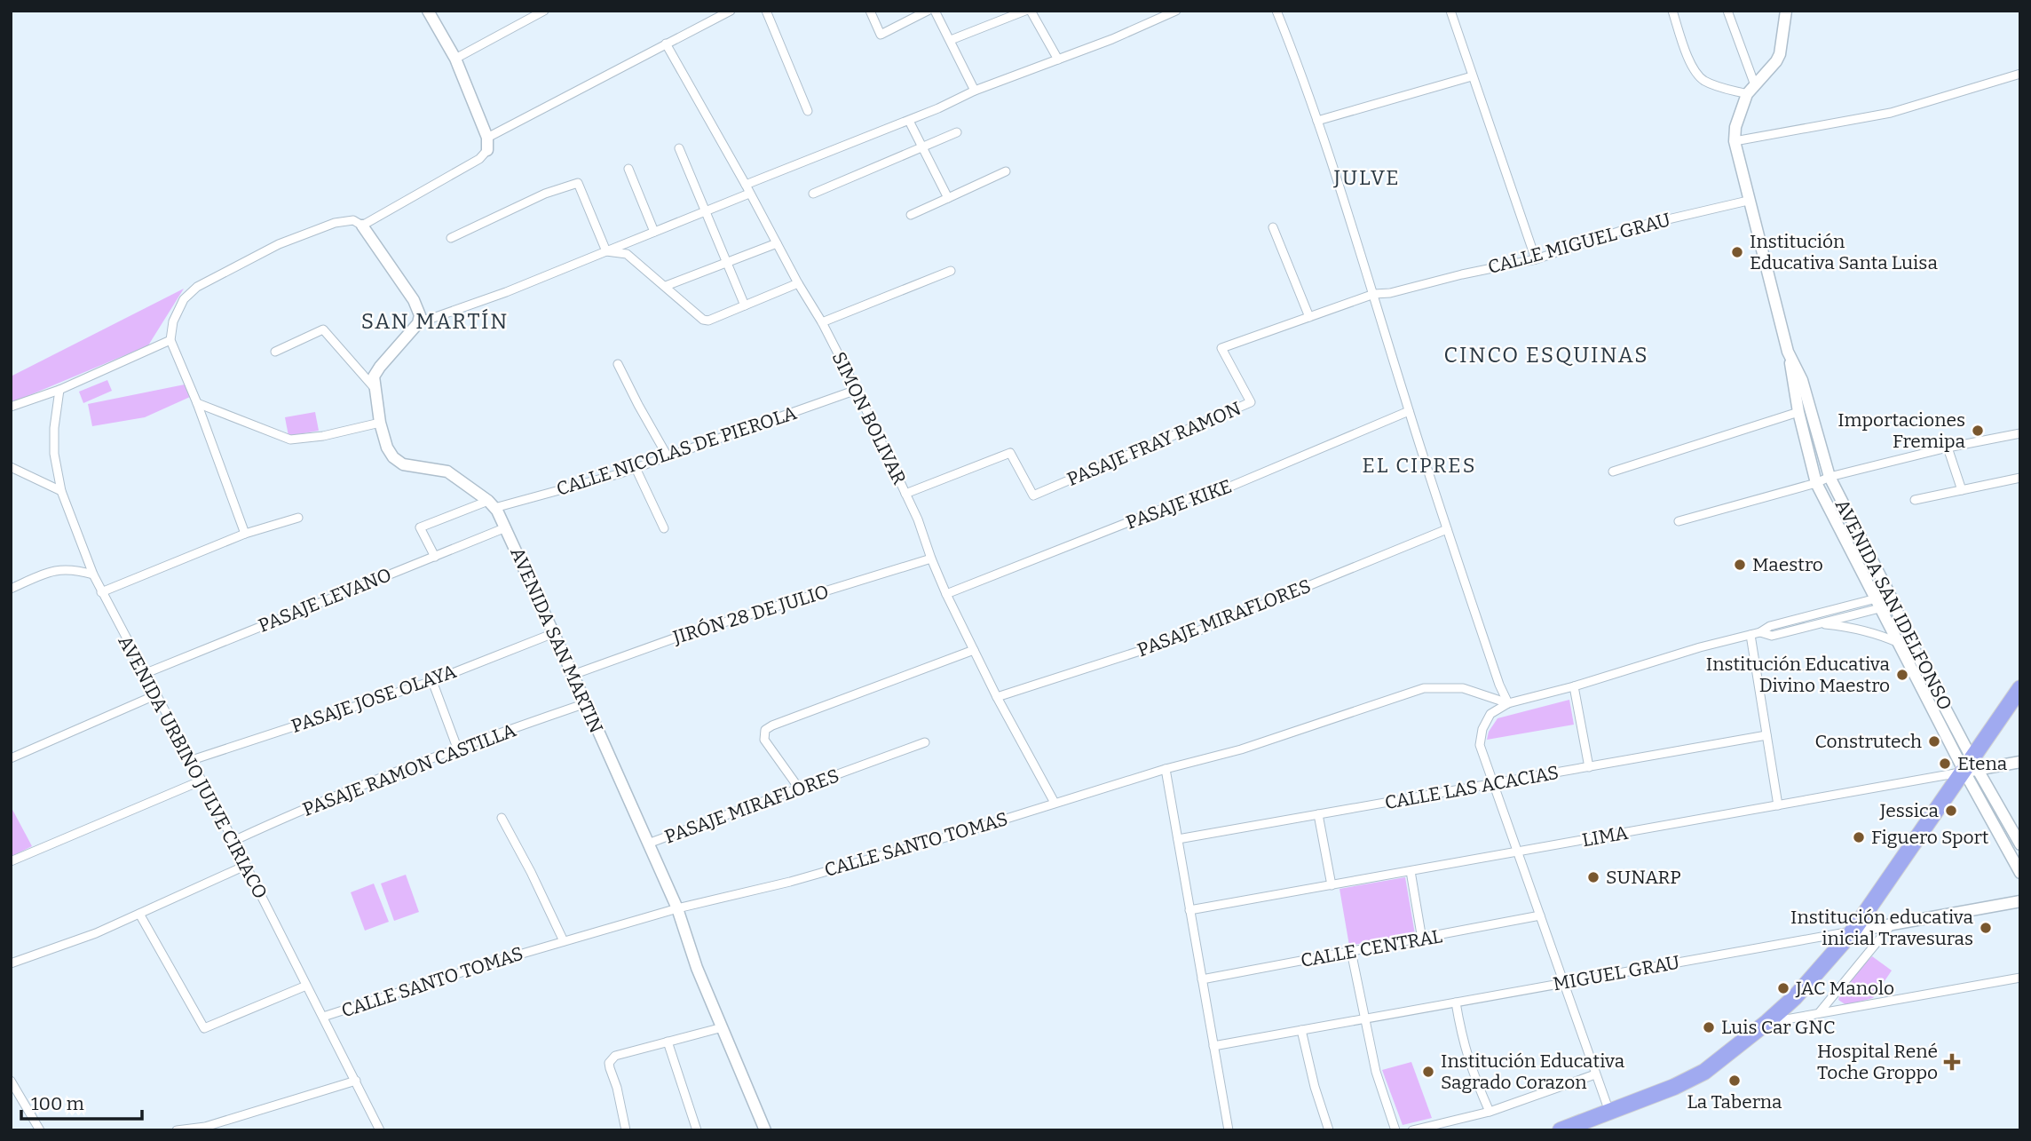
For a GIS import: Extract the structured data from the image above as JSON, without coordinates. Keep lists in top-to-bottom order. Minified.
{"streets":{"street":["CALLE MIGUEL GRAU","SIMON BOLIVAR","PASAJE FRAY RAMON","CALLE NICOLAS DE PIEROLA","PASAJE KIKE","PASAJE LEVANO","AVENIDA SAN IDELFONSO","JIRÓN 28 DE JULIO","PASAJE MIRAFLORES","AVENIDA SAN MARTIN","PASAJE JOSE OLAYA","AVENIDA URBINO JULVE CIRIACO","PASAJE RAMON CASTILLA","CALLE LAS ACACIAS","LIMA","CALLE SANTO TOMAS","CALLE CENTRAL","MIGUEL GRAU"]},"crossings":[["CALLE MIGUEL GRAU","PASAJE FRAY RAMON"],["CALLE MIGUEL GRAU","AVENIDA SAN IDELFONSO"],["SIMON BOLIVAR","PASAJE FRAY RAMON"],["SIMON BOLIVAR","CALLE NICOLAS DE PIEROLA"],["SIMON BOLIVAR","PASAJE KIKE"],["SIMON BOLIVAR","JIRÓN 28 DE JULIO"],["SIMON BOLIVAR","PASAJE MIRAFLORES"],["SIMON BOLIVAR","CALLE SANTO TOMAS"],["CALLE NICOLAS DE PIEROLA","PASAJE LEVANO"],["CALLE NICOLAS DE PIEROLA","AVENIDA SAN MARTIN"],["PASAJE LEVANO","AVENIDA SAN MARTIN"],["PASAJE LEVANO","AVENIDA URBINO JULVE CIRIACO"],["AVENIDA SAN IDELFONSO","LIMA"],["JIRÓN 28 DE JULIO","AVENIDA SAN MARTIN"],["PASAJE MIRAFLORES","AVENIDA SAN MARTIN"],["AVENIDA SAN MARTIN","PASAJE JOSE OLAYA"],["AVENIDA SAN MARTIN","PASAJE RAMON CASTILLA"],["AVENIDA SAN MARTIN","CALLE SANTO TOMAS"],["PASAJE JOSE OLAYA","AVENIDA URBINO JULVE CIRIACO"],["AVENIDA URBINO JULVE CIRIACO","PASAJE RAMON CASTILLA"],["AVENIDA URBINO JULVE CIRIACO","CALLE SANTO TOMAS"]],"districts":["JULVE","SAN MARTÍN","CINCO ESQUINAS","EL CIPRES"],"places":{"other":["Institución Educativa Santa Luisa","Importaciones Fremipa","Maestro","Institución Educativa Divino Maestro","Construtech","Etena","Jessica","Figuero Sport","SUNARP","Institución educativa inicial Travesuras","JAC Manolo","Luis Car GNC","Institución Educativa Sagrado Corazon","La Taberna"],"health":["Hospital René Toche Groppo"]},"scale_bar":"100 m"}
